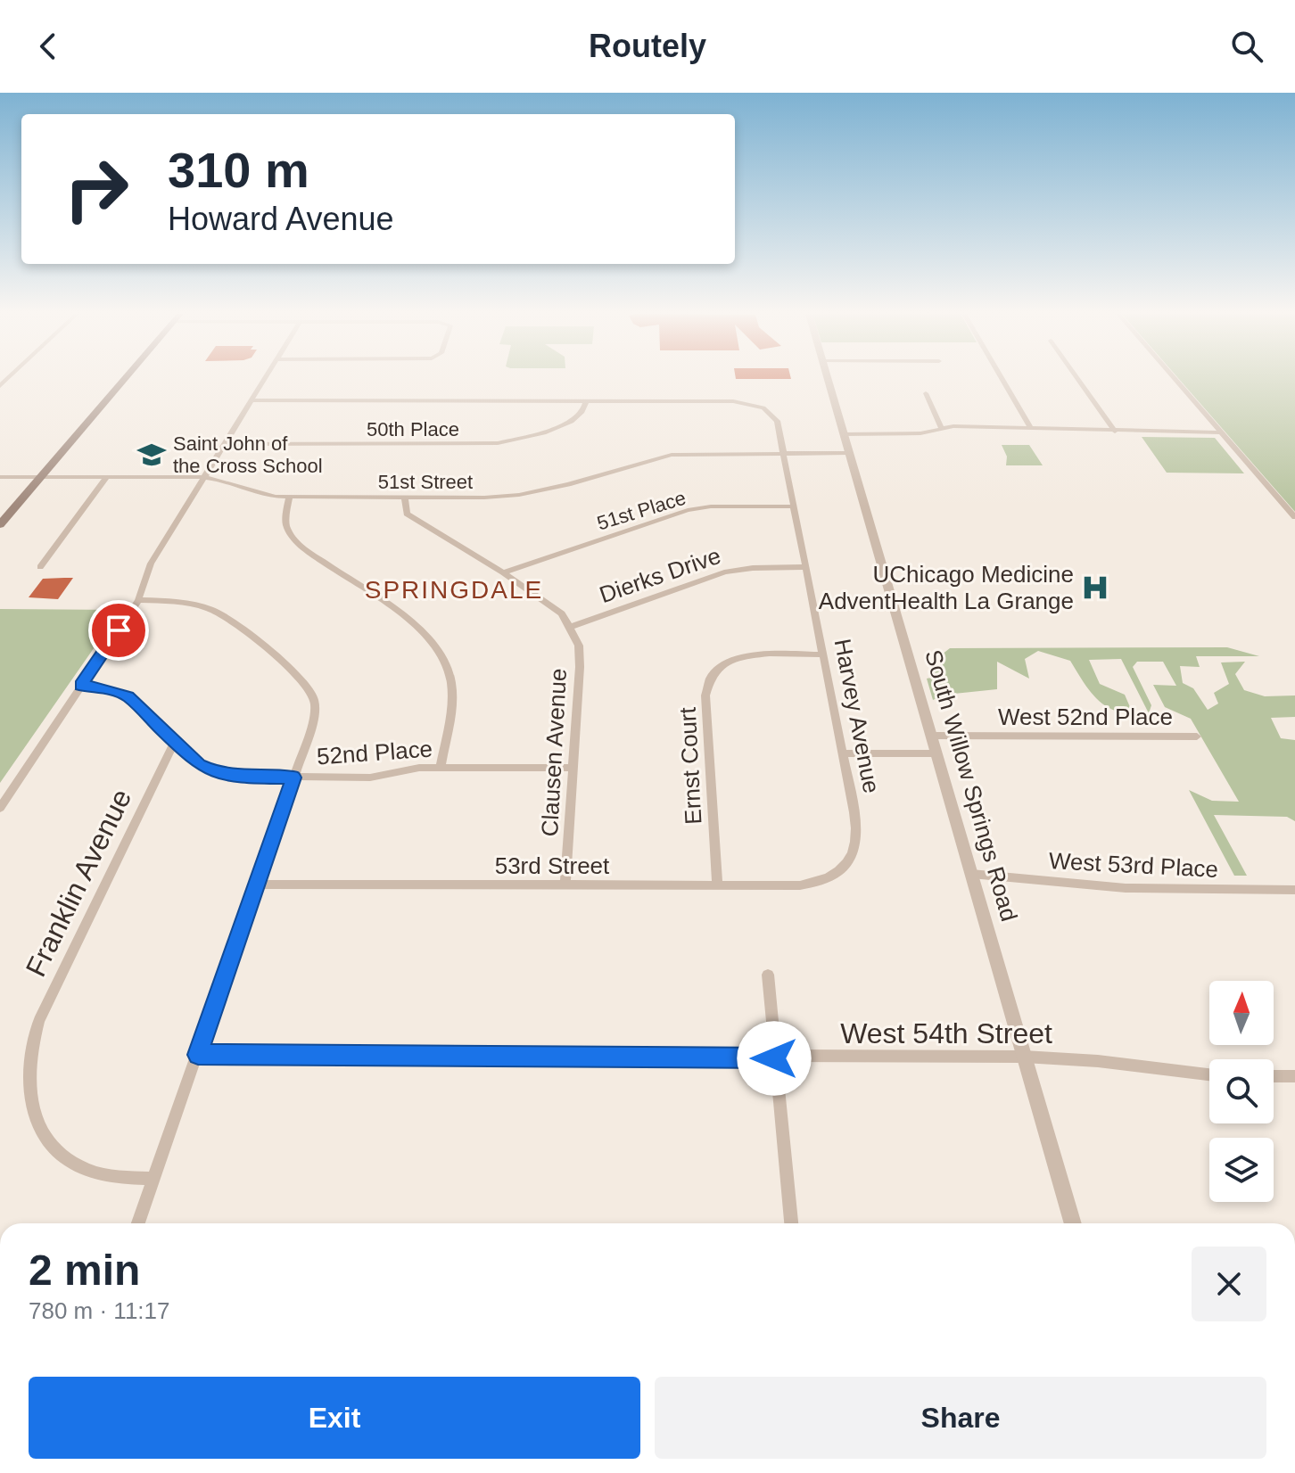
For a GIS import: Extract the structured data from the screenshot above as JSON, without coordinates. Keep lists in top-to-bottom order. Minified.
{"streets":{"street":["50th Place","51st Street","51st Place","Dierks Drive","Harvey Avenue","West 52nd Place","52nd Place","Clausen Avenue","Ernst Court","South Willow Springs Road","West 53rd Place","53rd Street","Franklin Avenue","West 54th Street"]},"crossings":[["50th Place","Harvey Avenue"],["51st Street","Harvey Avenue"],["51st Street","Clausen Avenue"],["51st Street","South Willow Springs Road"],["51st Place","Harvey Avenue"],["51st Place","Clausen Avenue"],["Dierks Drive","Harvey Avenue"],["Dierks Drive","Clausen Avenue"],["Harvey Avenue","Ernst Court"],["Harvey Avenue","53rd Street"],["West 52nd Place","South Willow Springs Road"],["52nd Place","Clausen Avenue"],["52nd Place","Franklin Avenue"],["Clausen Avenue","53rd Street"],["Ernst Court","53rd Street"],["South Willow Springs Road","West 53rd Place"],["South Willow Springs Road","West 54th Street"]],"districts":["SPRINGDALE"],"places":{"school or university":["Saint John of the Cross School"],"hospital":["UChicago Medicine AdventHealth La Grange"]},"north":"top","page":{"header":"Routely","turn":["310 m","Howard Avenue"],"heading":["2 min","780 m · 11:17"],"buttons":["Exit","Share"]}}
